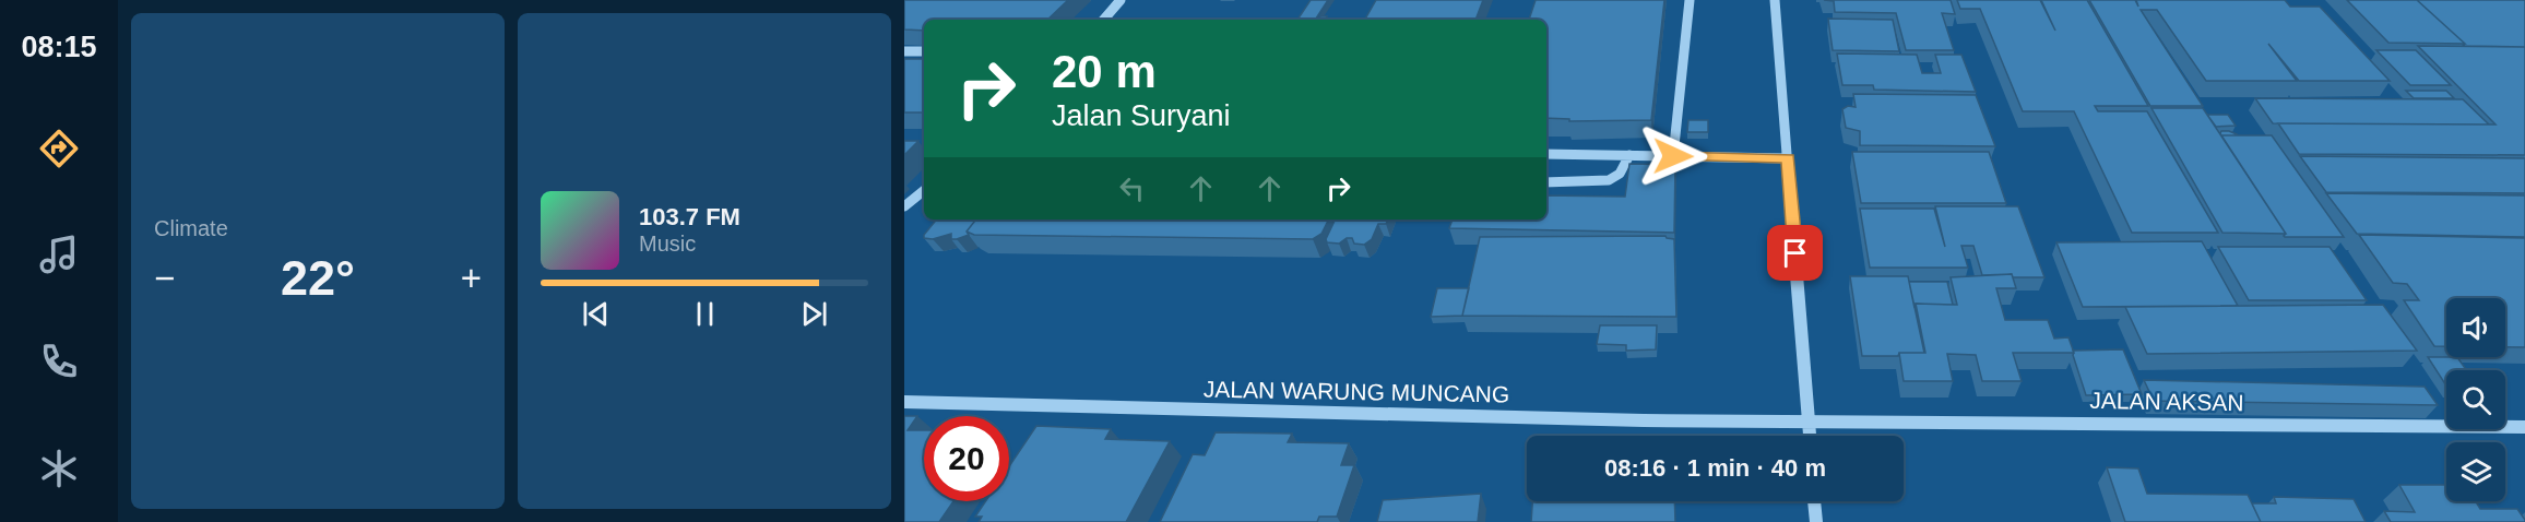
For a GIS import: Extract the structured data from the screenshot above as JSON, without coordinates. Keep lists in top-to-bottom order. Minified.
{"streets":{"street":["JALAN WARUNG MUNCANG","JALAN AKSAN"]},"crossings":[["JALAN WARUNG MUNCANG","JALAN AKSAN"]],"page":{"tabs":"08:15","tile":"Climate","turn":["20 m","Jalan Suryani"],"song":["103.7 FM","Music"],"heat":["−","22°","+"],"limit":"20","trip":"08:16 · 1 min · 40 m"}}
